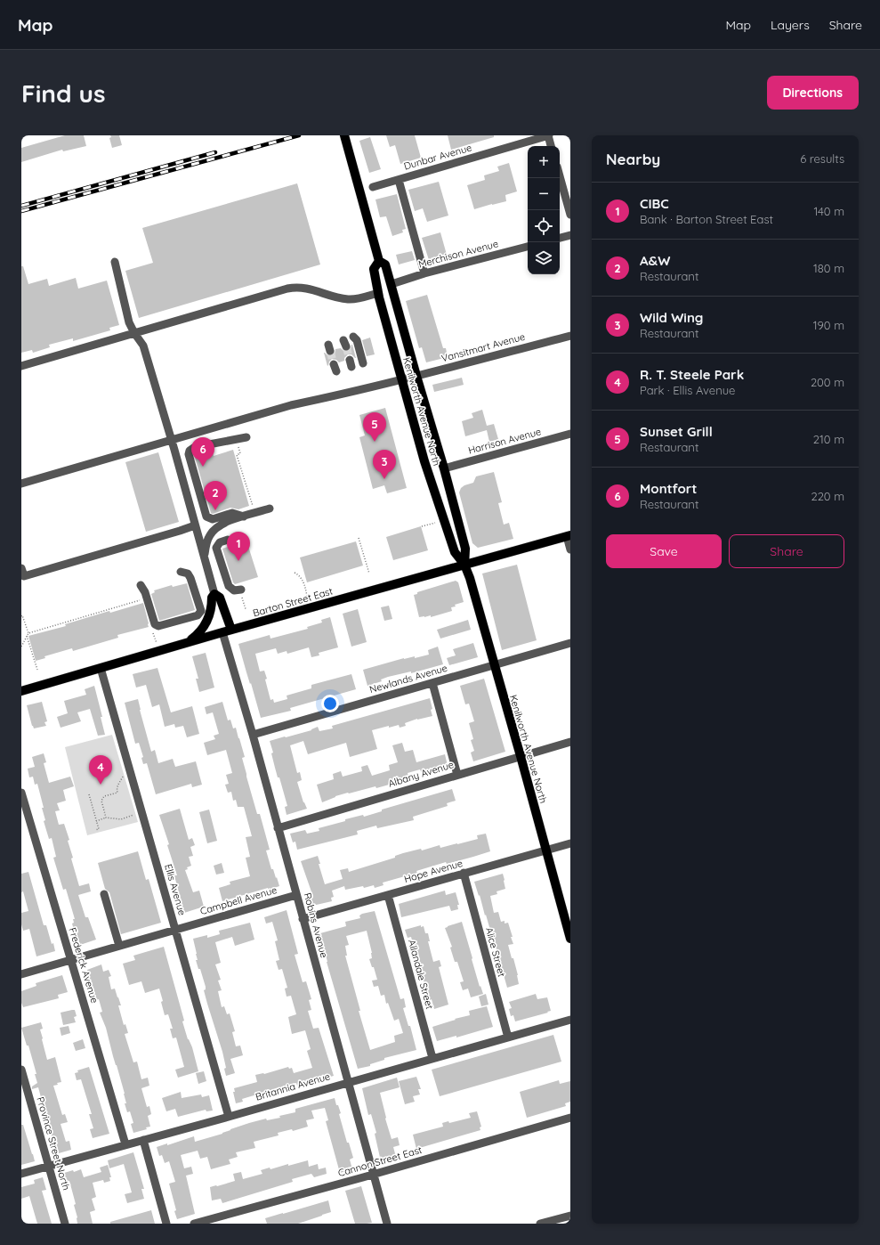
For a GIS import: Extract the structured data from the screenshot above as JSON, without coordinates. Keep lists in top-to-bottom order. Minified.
{"streets":{"main road":["Kenilworth Avenue North","Barton Street East"],"street":["Dunbar Avenue","Merchison Avenue","Vansitmart Avenue","Harrison Avenue","Newlands Avenue","Albany Avenue","Hope Avenue","Ellis Avenue","Campbell Avenue","Robins Avenue","Alice Street","Frederick Avenue","Allandale Street","Britannia Avenue","Province Street North","Cannon Street East"]},"crossings":[["Merchison Avenue","Kenilworth Avenue North"],["Vansitmart Avenue","Kenilworth Avenue North"],["Kenilworth Avenue North","Harrison Avenue"],["Kenilworth Avenue North","Barton Street East"],["Kenilworth Avenue North","Newlands Avenue"],["Kenilworth Avenue North","Albany Avenue"],["Kenilworth Avenue North","Hope Avenue"],["Barton Street East","Ellis Avenue"],["Barton Street East","Robins Avenue"],["Newlands Avenue","Robins Avenue"],["Albany Avenue","Robins Avenue"],["Hope Avenue","Robins Avenue"],["Hope Avenue","Alice Street"],["Hope Avenue","Allandale Street"],["Ellis Avenue","Campbell Avenue"],["Ellis Avenue","Britannia Avenue"],["Campbell Avenue","Robins Avenue"],["Campbell Avenue","Frederick Avenue"],["Robins Avenue","Britannia Avenue"],["Robins Avenue","Cannon Street East"],["Alice Street","Britannia Avenue"],["Frederick Avenue","Britannia Avenue"],["Allandale Street","Britannia Avenue"],["Britannia Avenue","Province Street North"]],"page":{"header":"Map","nav":["Map","Layers","Share"],"buttons":["Directions",["Save","Share"]],"title":"Find us","heading":["Nearby","6 results"],"map_buttons":["+","−"],"list":[{"mark":"1","name":"CIBC","note":"Bank · Barton Street East","value":"140 m"},{"mark":"2","name":"A&W","note":"Restaurant","value":"180 m"},{"mark":"3","name":"Wild Wing","note":"Restaurant","value":"190 m"},{"mark":"4","name":"R. T. Steele Park","note":"Park · Ellis Avenue","value":"200 m"},{"mark":"5","name":"Sunset Grill","note":"Restaurant","value":"210 m"},{"mark":"6","name":"Montfort","note":"Restaurant","value":"220 m"}],"pins":["5","6","3","2","1","4"]}}
